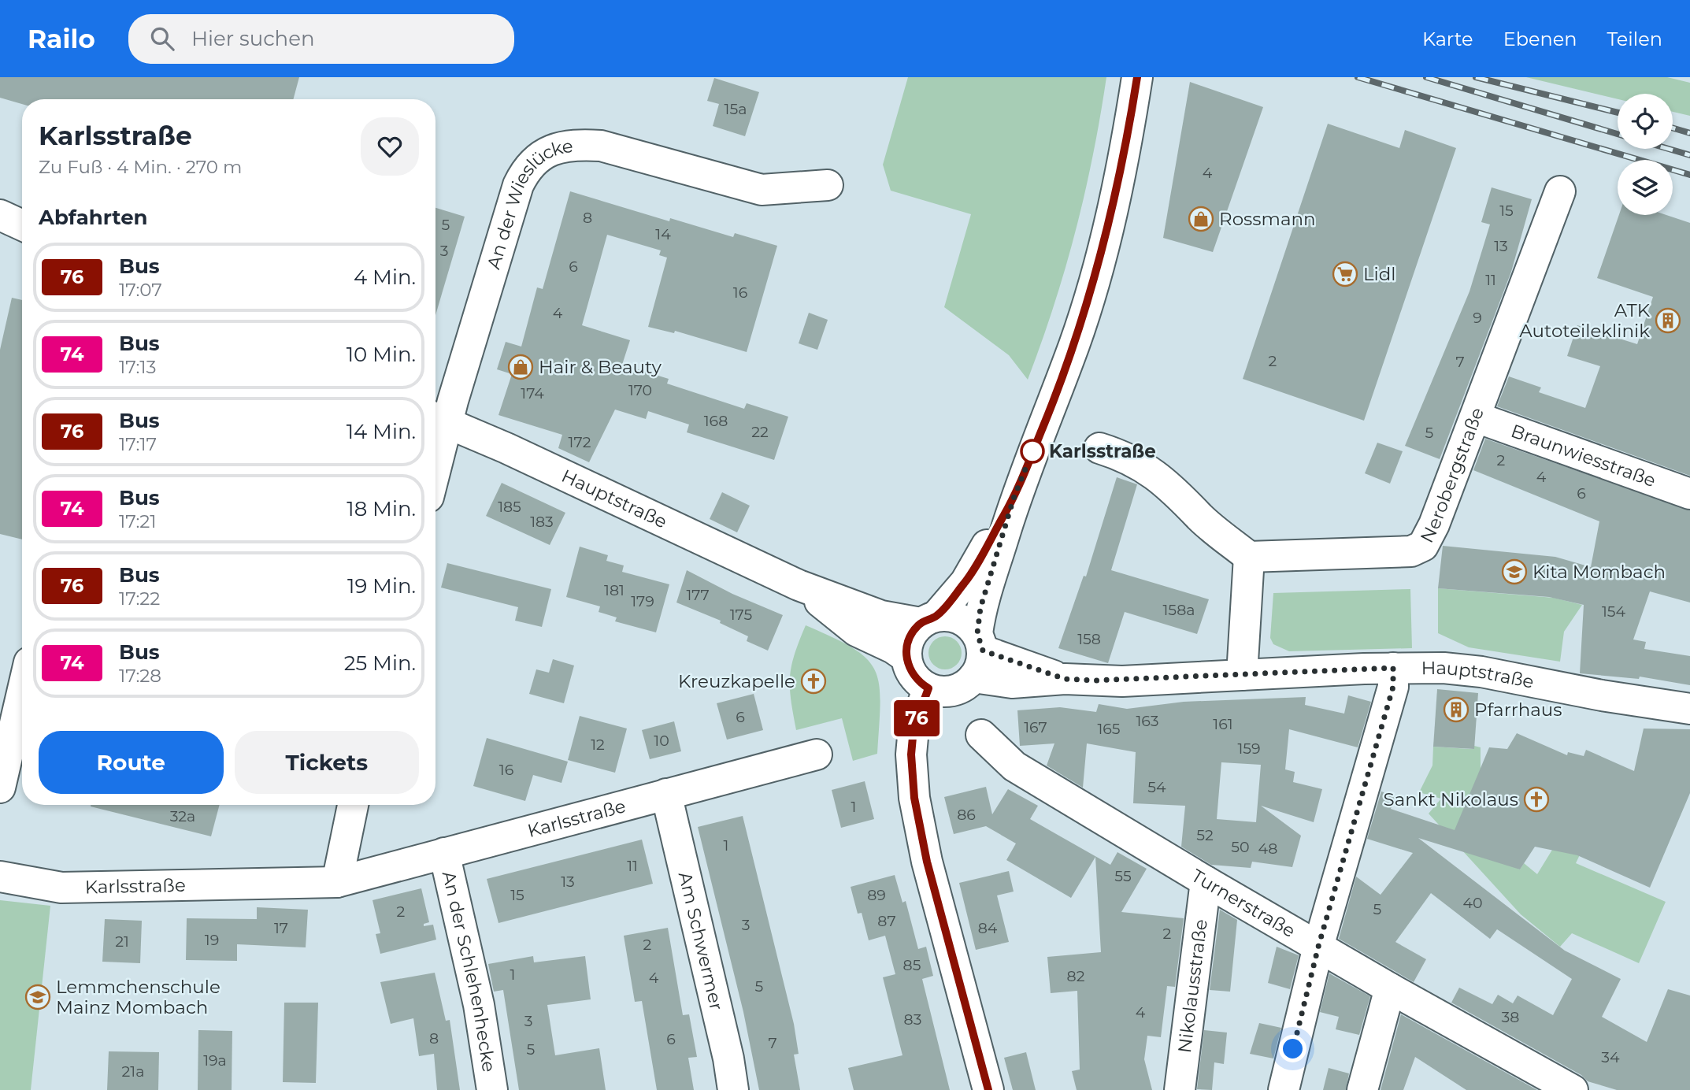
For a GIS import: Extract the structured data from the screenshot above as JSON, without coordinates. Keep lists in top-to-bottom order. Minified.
{"streets":{"street":["An der Wieslücke","Braunwiesstraße","Nerobergstraße","Hauptstraße","Karlsstraße","Turnerstraße","Am Schwermer","An der Schlehenhecke","Nikolausstraße"]},"crossings":[["An der Wieslücke","Hauptstraße"],["Braunwiesstraße","Nerobergstraße"],["Karlsstraße","Am Schwermer"],["Karlsstraße","An der Schlehenhecke"],["Turnerstraße","Nikolausstraße"]],"places":{"shop":["Rossmann","Hair & Beauty"],"supermarket":["Lidl"],"building":["ATK Autoteileklinik","Pfarrhaus"],"other":["Karlsstraße"],"school or university":["Kita Mombach","Lemmchenschule Mainz Mombach"],"church":["Kreuzkapelle","Sankt Nikolaus"]},"lines":["bus line 76"],"house_numbers":["15a","4","15","8","5","14","13","3","6","11","16","4","9","2","7","170","174","168","22","5","172","2","4","6","185","183","181","177","179","158a","154","175","158","6","163","161","167","165","10","12","159","16","54","1","86","32a","52","1","50","48","11","55","13","15","89","40","5","2","87","3","17","84","2","19","21","2","85","1","82","4","5","4","38","83","3","8","6","7","5","34","19a","21a"],"page":{"header":"Railo","search":"Hier suchen","nav":["Karte","Ebenen","Teilen"],"on_map":"76","heading":[["Karlsstraße","Zu Fuß · 4 Min. · 270 m"],"Abfahrten"],"list":[{"mark":"76","name":"Bus","note":"17:07","value":"4 Min."},{"mark":"74","name":"Bus","note":"17:13","value":"10 Min."},{"mark":"76","name":"Bus","note":"17:17","value":"14 Min."},{"mark":"74","name":"Bus","note":"17:21","value":"18 Min."},{"mark":"76","name":"Bus","note":"17:22","value":"19 Min."},{"mark":"74","name":"Bus","note":"17:28","value":"25 Min."}],"buttons":["Route","Tickets"]}}
